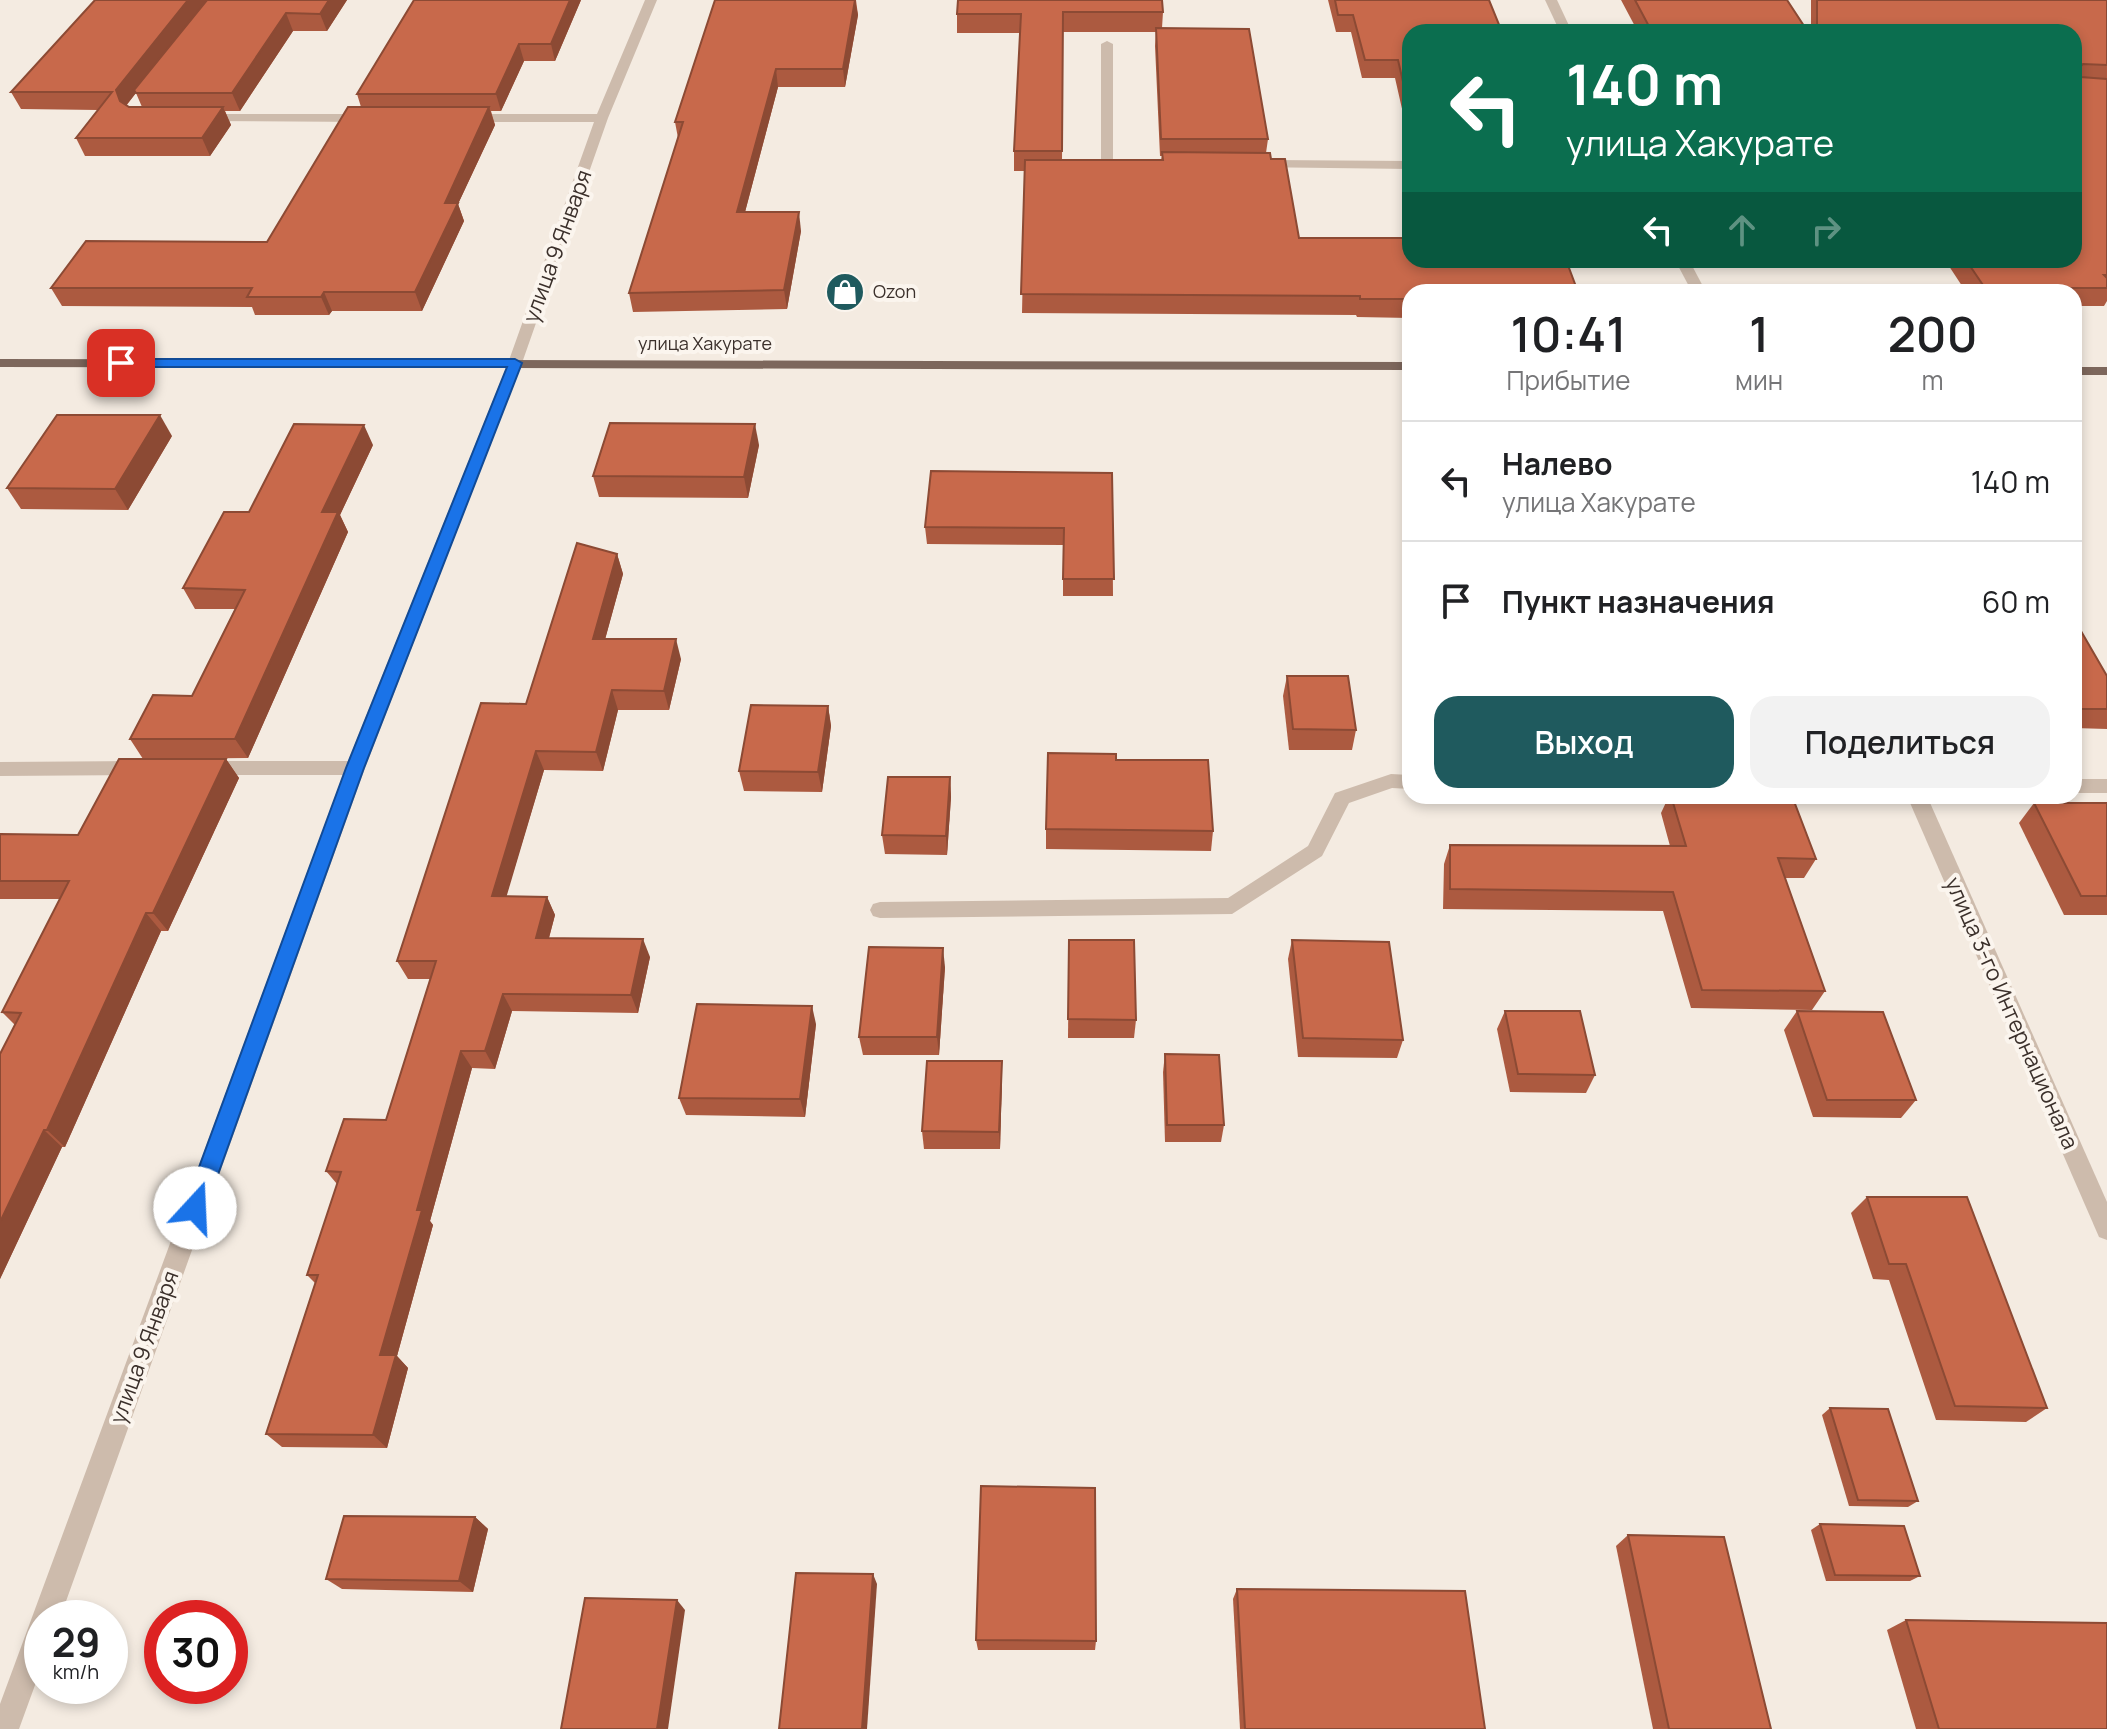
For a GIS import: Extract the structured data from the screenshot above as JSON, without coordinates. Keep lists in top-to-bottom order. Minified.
{"streets":{"main road":["улица Хакурате"],"street":["улица 9 Января","улица 3-го Интернационала"]},"crossings":[["улица 9 Января","улица Хакурате"]],"places":{"shop":["Ozon"]},"page":{"turn":["140 m","улица Хакурате"],"eta":["10:41","Прибытие","1","мин","200","m"],"list":[{"name":"Налево","note":"улица Хакурате","value":"140 m"},{"name":"Пункт назначения","value":"60 m"}],"buttons":["Выход","Поделиться"],"speed":"29 km/h","limit":"30"}}
